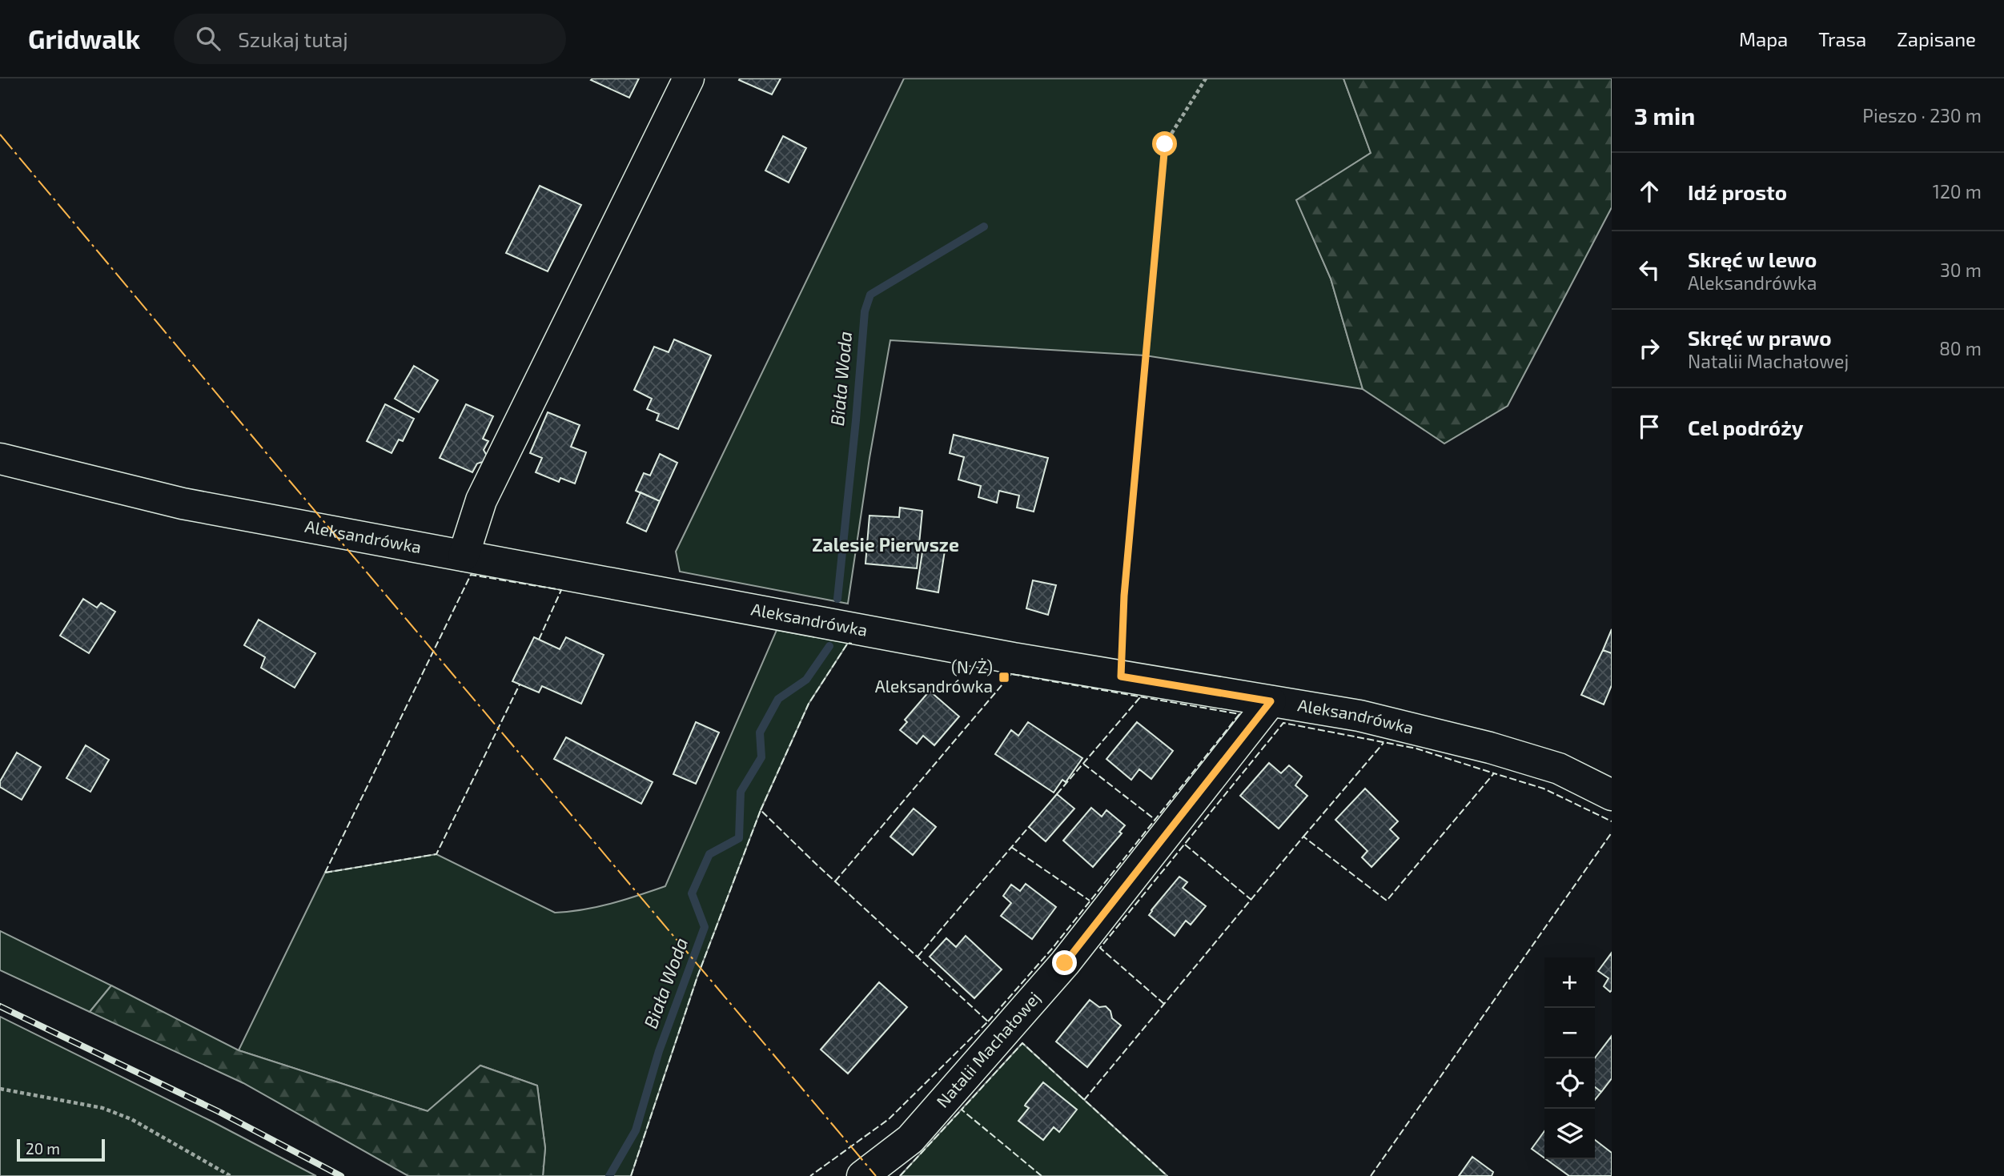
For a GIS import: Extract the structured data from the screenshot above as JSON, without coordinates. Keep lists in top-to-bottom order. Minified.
{"streets":{"street":["Aleksandrówka","Natalii Machałowej"]},"crossings":[["Aleksandrówka","Natalii Machałowej"]],"districts":["Zalesie Pierwsze"],"water":["Biała Woda"],"places":{"transit":["(N/Ż) Aleksandrówka"]},"scale_bar":"20 m","page":{"header":"Gridwalk","search":"Szukaj tutaj","nav":["Mapa","Trasa","Zapisane"],"heading":["3 min","Pieszo · 230 m"],"list":[["Idź prosto","120 m"],["Skręć w lewo","Aleksandrówka","30 m"],["Skręć w prawo","Natalii Machałowej","80 m"],"Cel podróży"],"map_buttons":["+","−"],"scale":"20 m"}}
